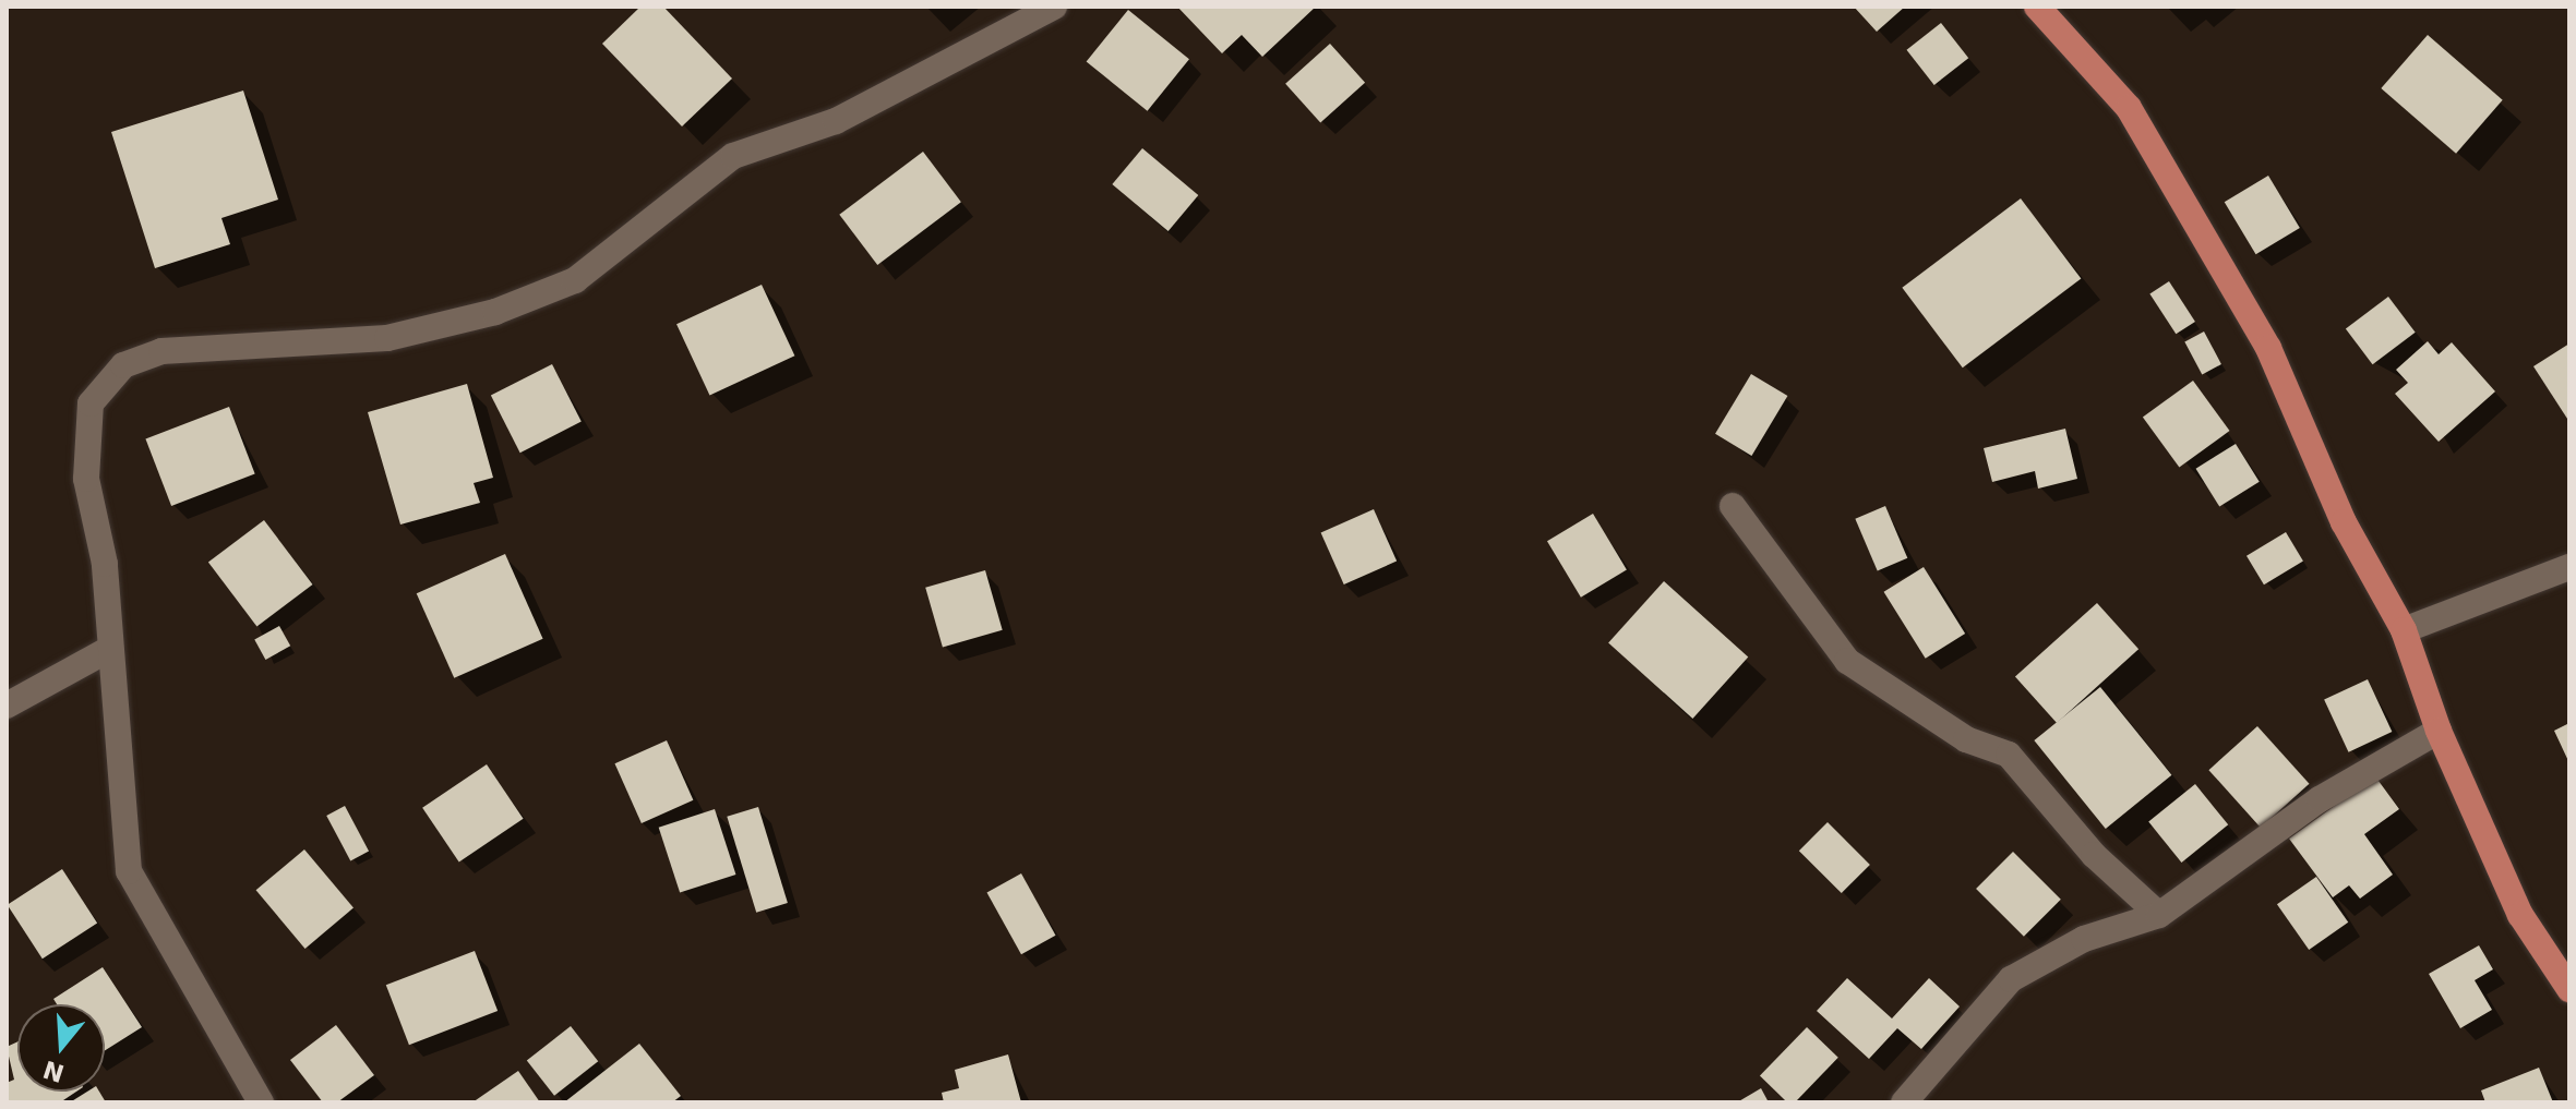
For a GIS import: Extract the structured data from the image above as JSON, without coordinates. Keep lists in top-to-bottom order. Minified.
{"north":"bottom"}
